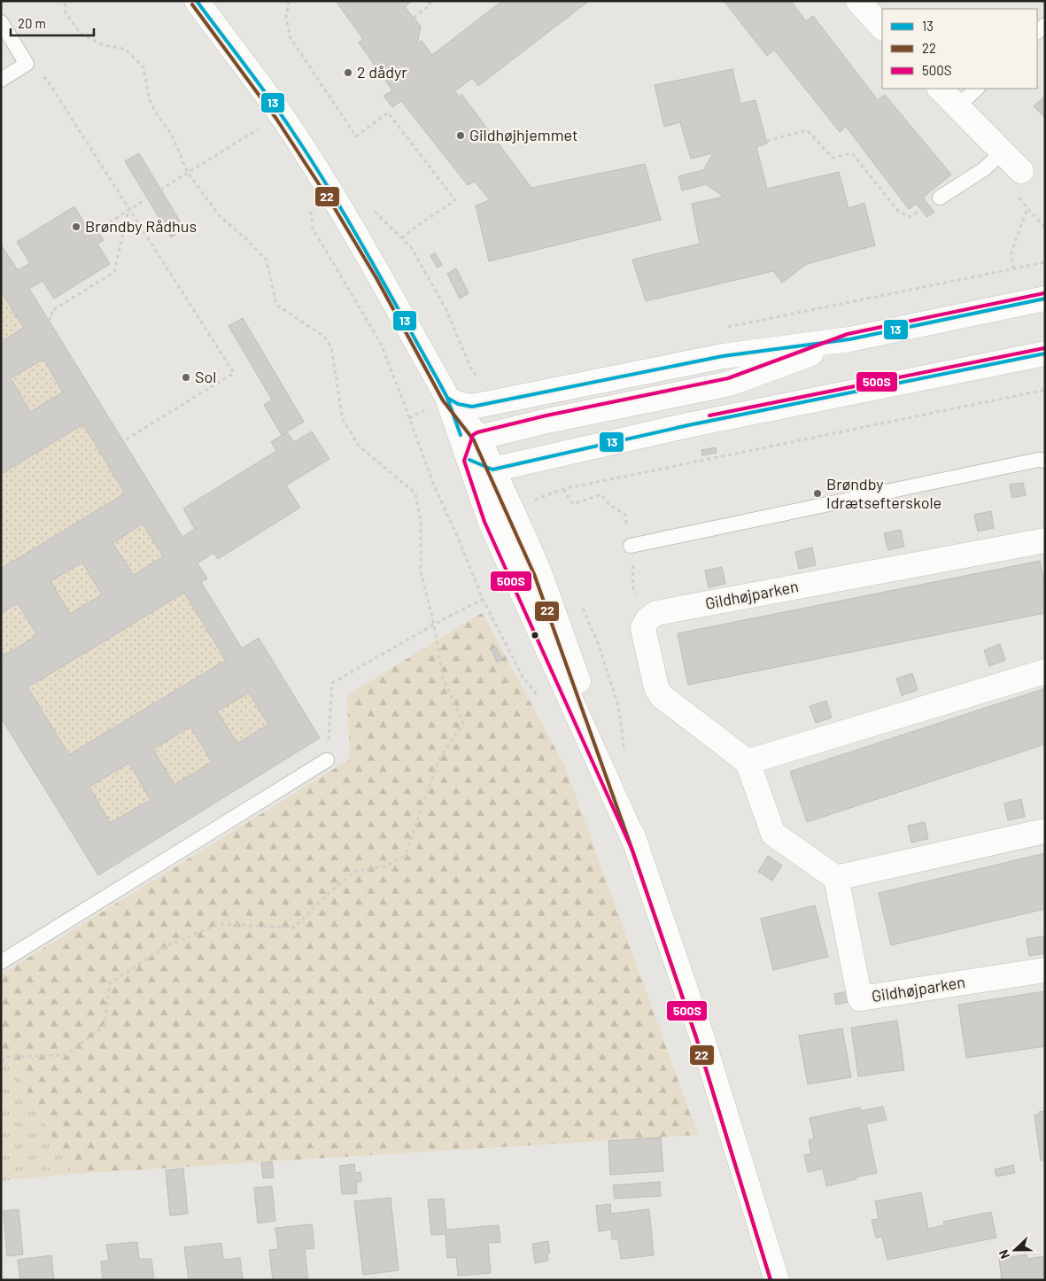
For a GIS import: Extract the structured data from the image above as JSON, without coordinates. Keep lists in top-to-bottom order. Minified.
{"streets":{"street":["Gildhøjparken"]},"places":["2 dådyr","Gildhøjhjemmet","Brøndby Rådhus","Sol","Brøndby Idrætsefterskole"],"lines":["transit line 13","transit line 22","transit line 500S"],"legend":["13","22","500S"],"scale_bar":"20 m","north":"left"}
